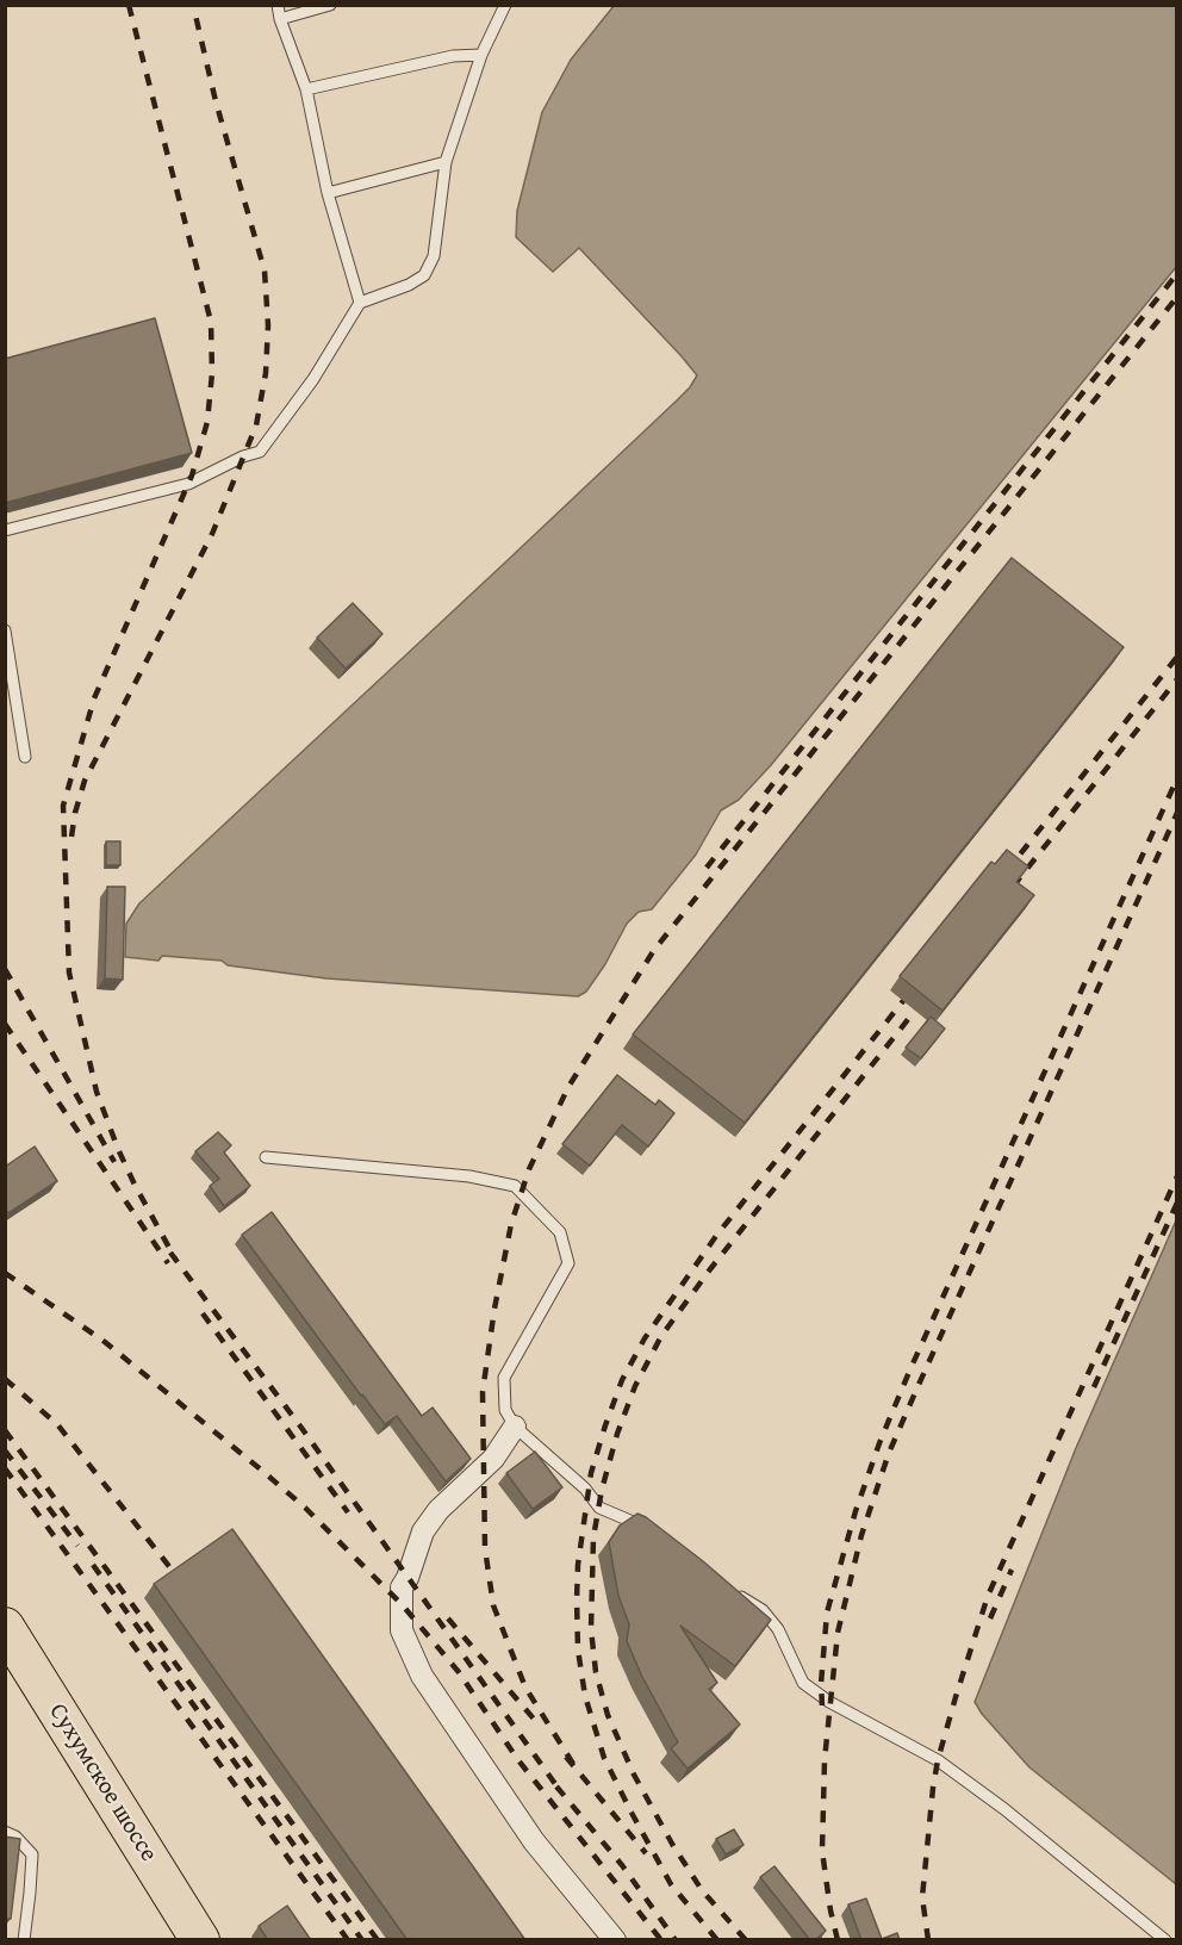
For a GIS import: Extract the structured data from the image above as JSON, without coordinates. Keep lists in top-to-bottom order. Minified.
{"streets":{"highway":["Сухумское шоссе"]}}
